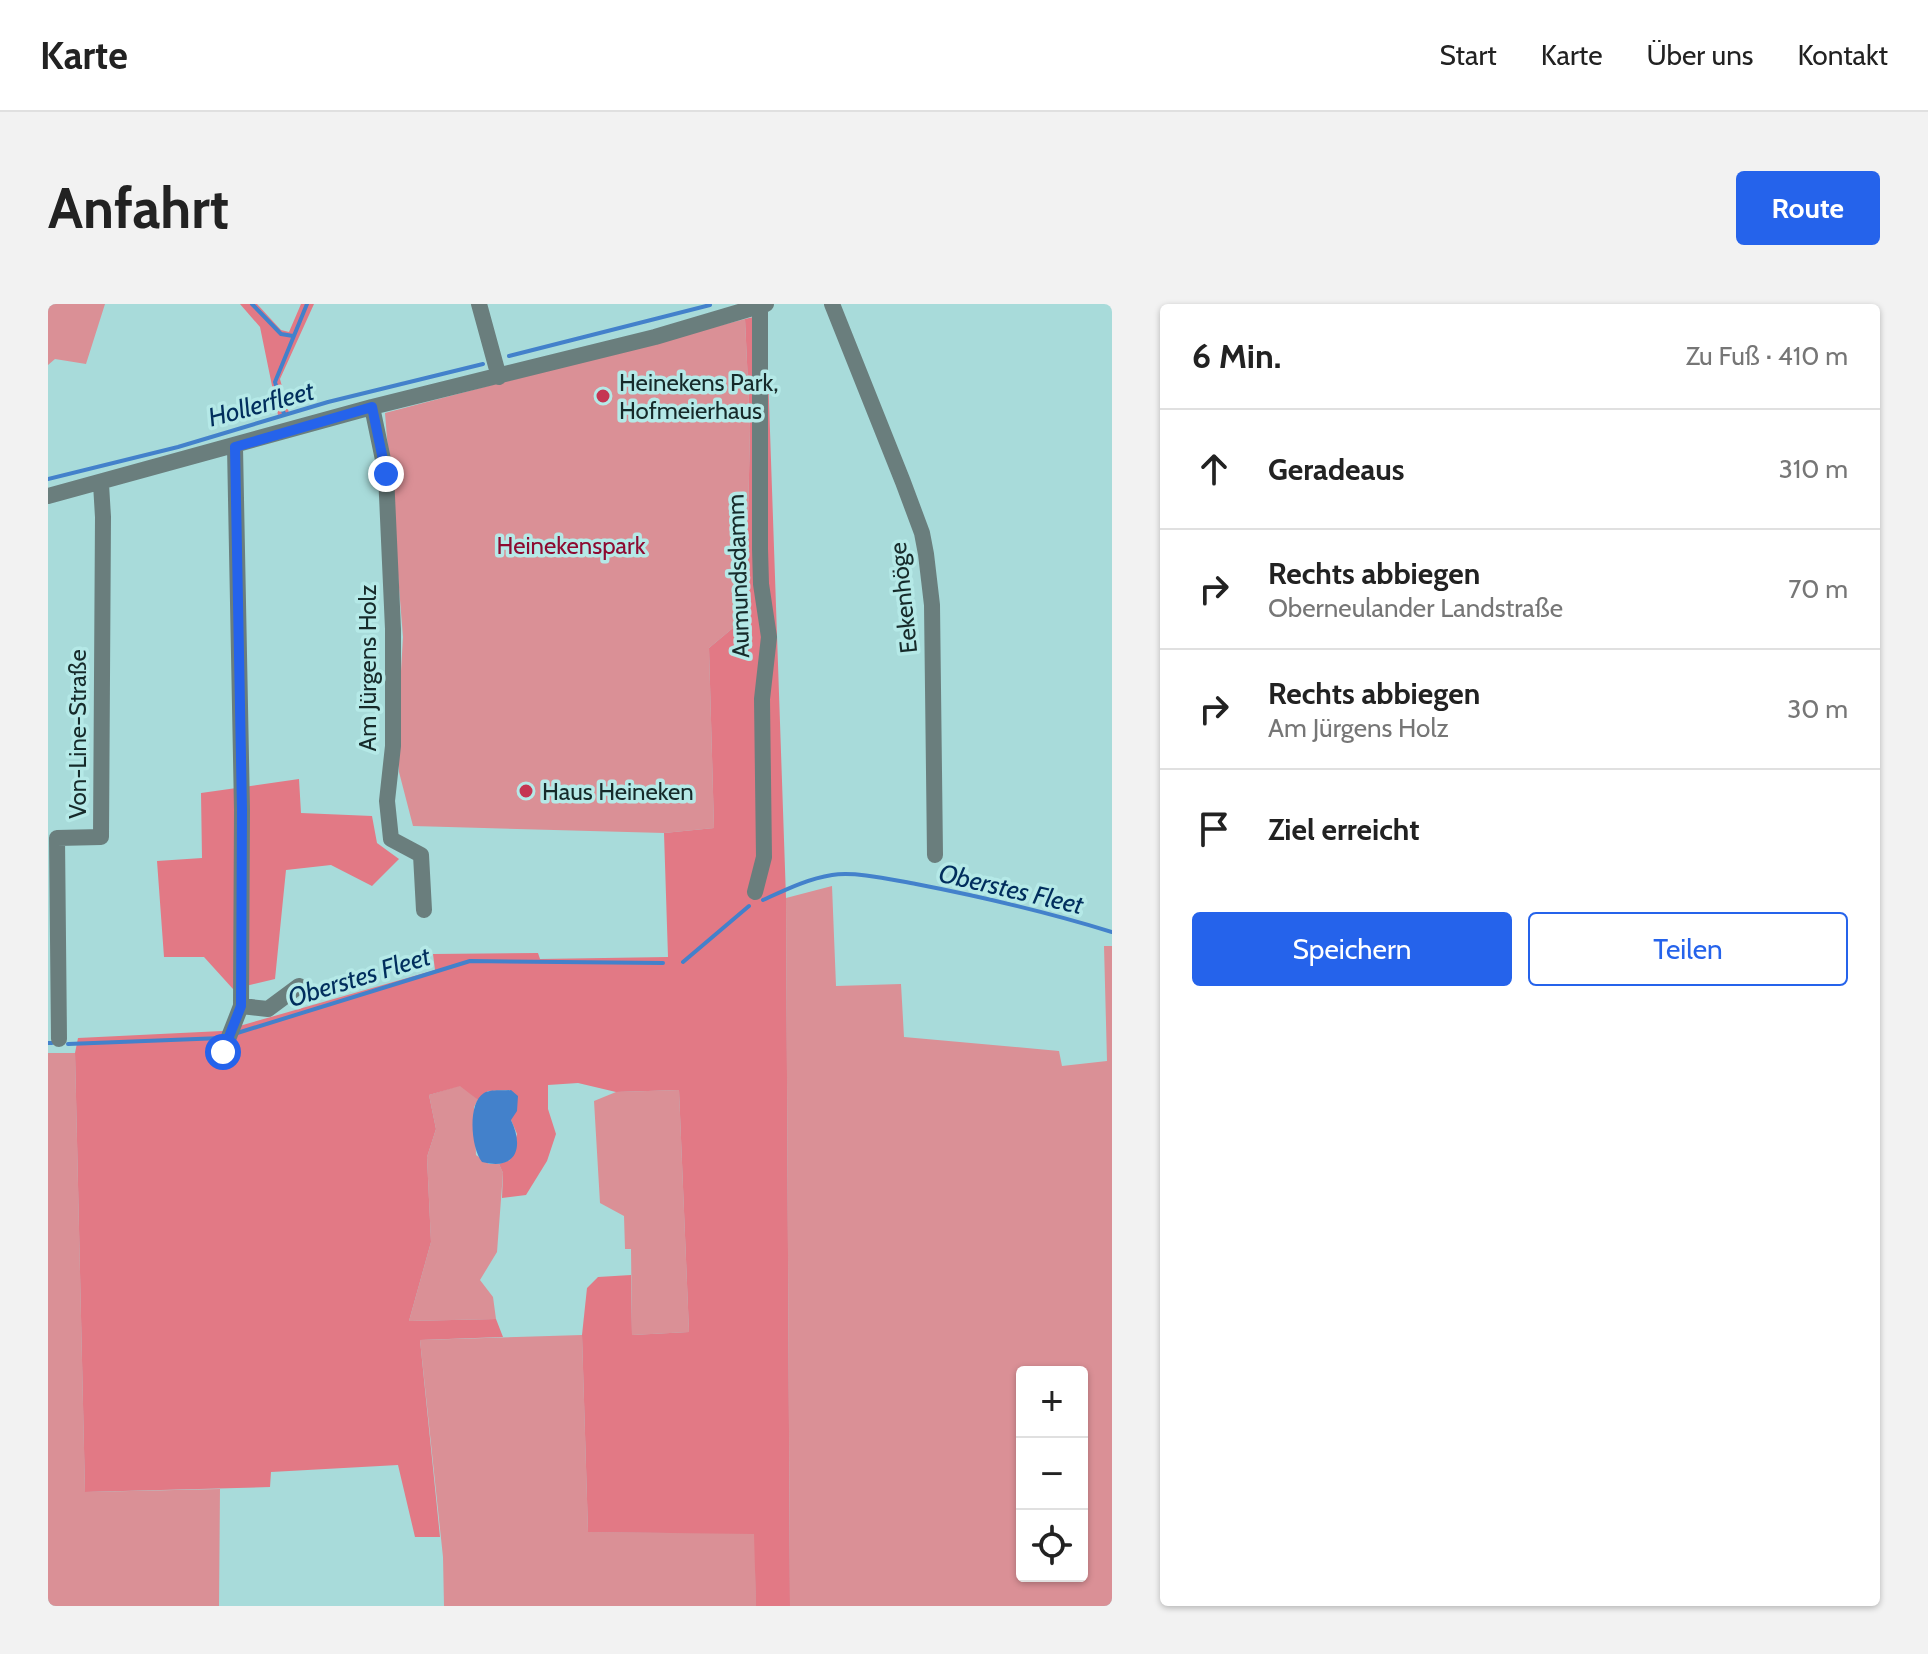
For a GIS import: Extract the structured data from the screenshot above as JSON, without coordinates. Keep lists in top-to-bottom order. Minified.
{"streets":{"street":["Aumundsdamm","Eekenhöge","Am Jürgens Holz","Von-Line-Straße"]},"water":["Hollerfleet","Oberstes Fleet"],"parks":["Heinekenspark"],"places":["Heinekens Park, Hofmeierhaus","Haus Heineken"],"page":{"header":"Karte","nav":["Start","Karte","Über uns","Kontakt"],"buttons":["Route",["Speichern","Teilen"]],"title":"Anfahrt","heading":["6 Min.","Zu Fuß · 410 m"],"list":[["Geradeaus","310 m"],["Rechts abbiegen","Oberneulander Landstraße","70 m"],["Rechts abbiegen","Am Jürgens Holz","30 m"],"Ziel erreicht"],"map_buttons":["+","−"]}}
